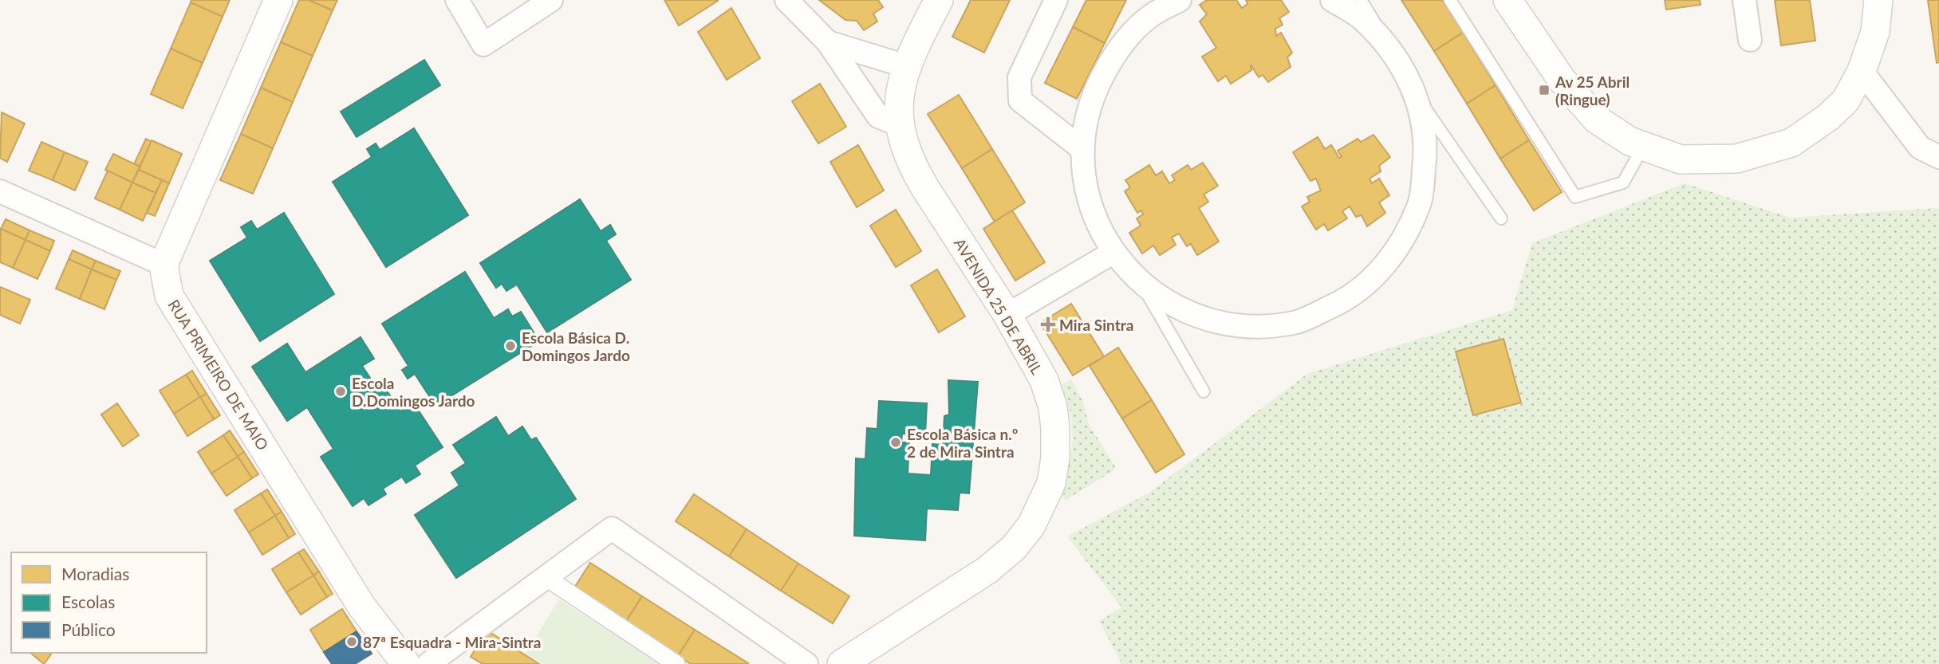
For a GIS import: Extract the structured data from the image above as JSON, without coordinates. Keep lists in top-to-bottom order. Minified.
{"streets":{"street":["AVENIDA 25 DE ABRIL","RUA PRIMEIRO DE MAIO"]},"places":{"transit":["Av 25 Abril (Ringue)"],"health":["Mira Sintra"],"other":["Escola Básica D. Domingos Jardo","Escola D.Domingos Jardo","Escola Básica n.º 2 de Mira Sintra","87ª Esquadra - Mira-Sintra"]},"legend":["Moradias","Escolas","Público"]}
